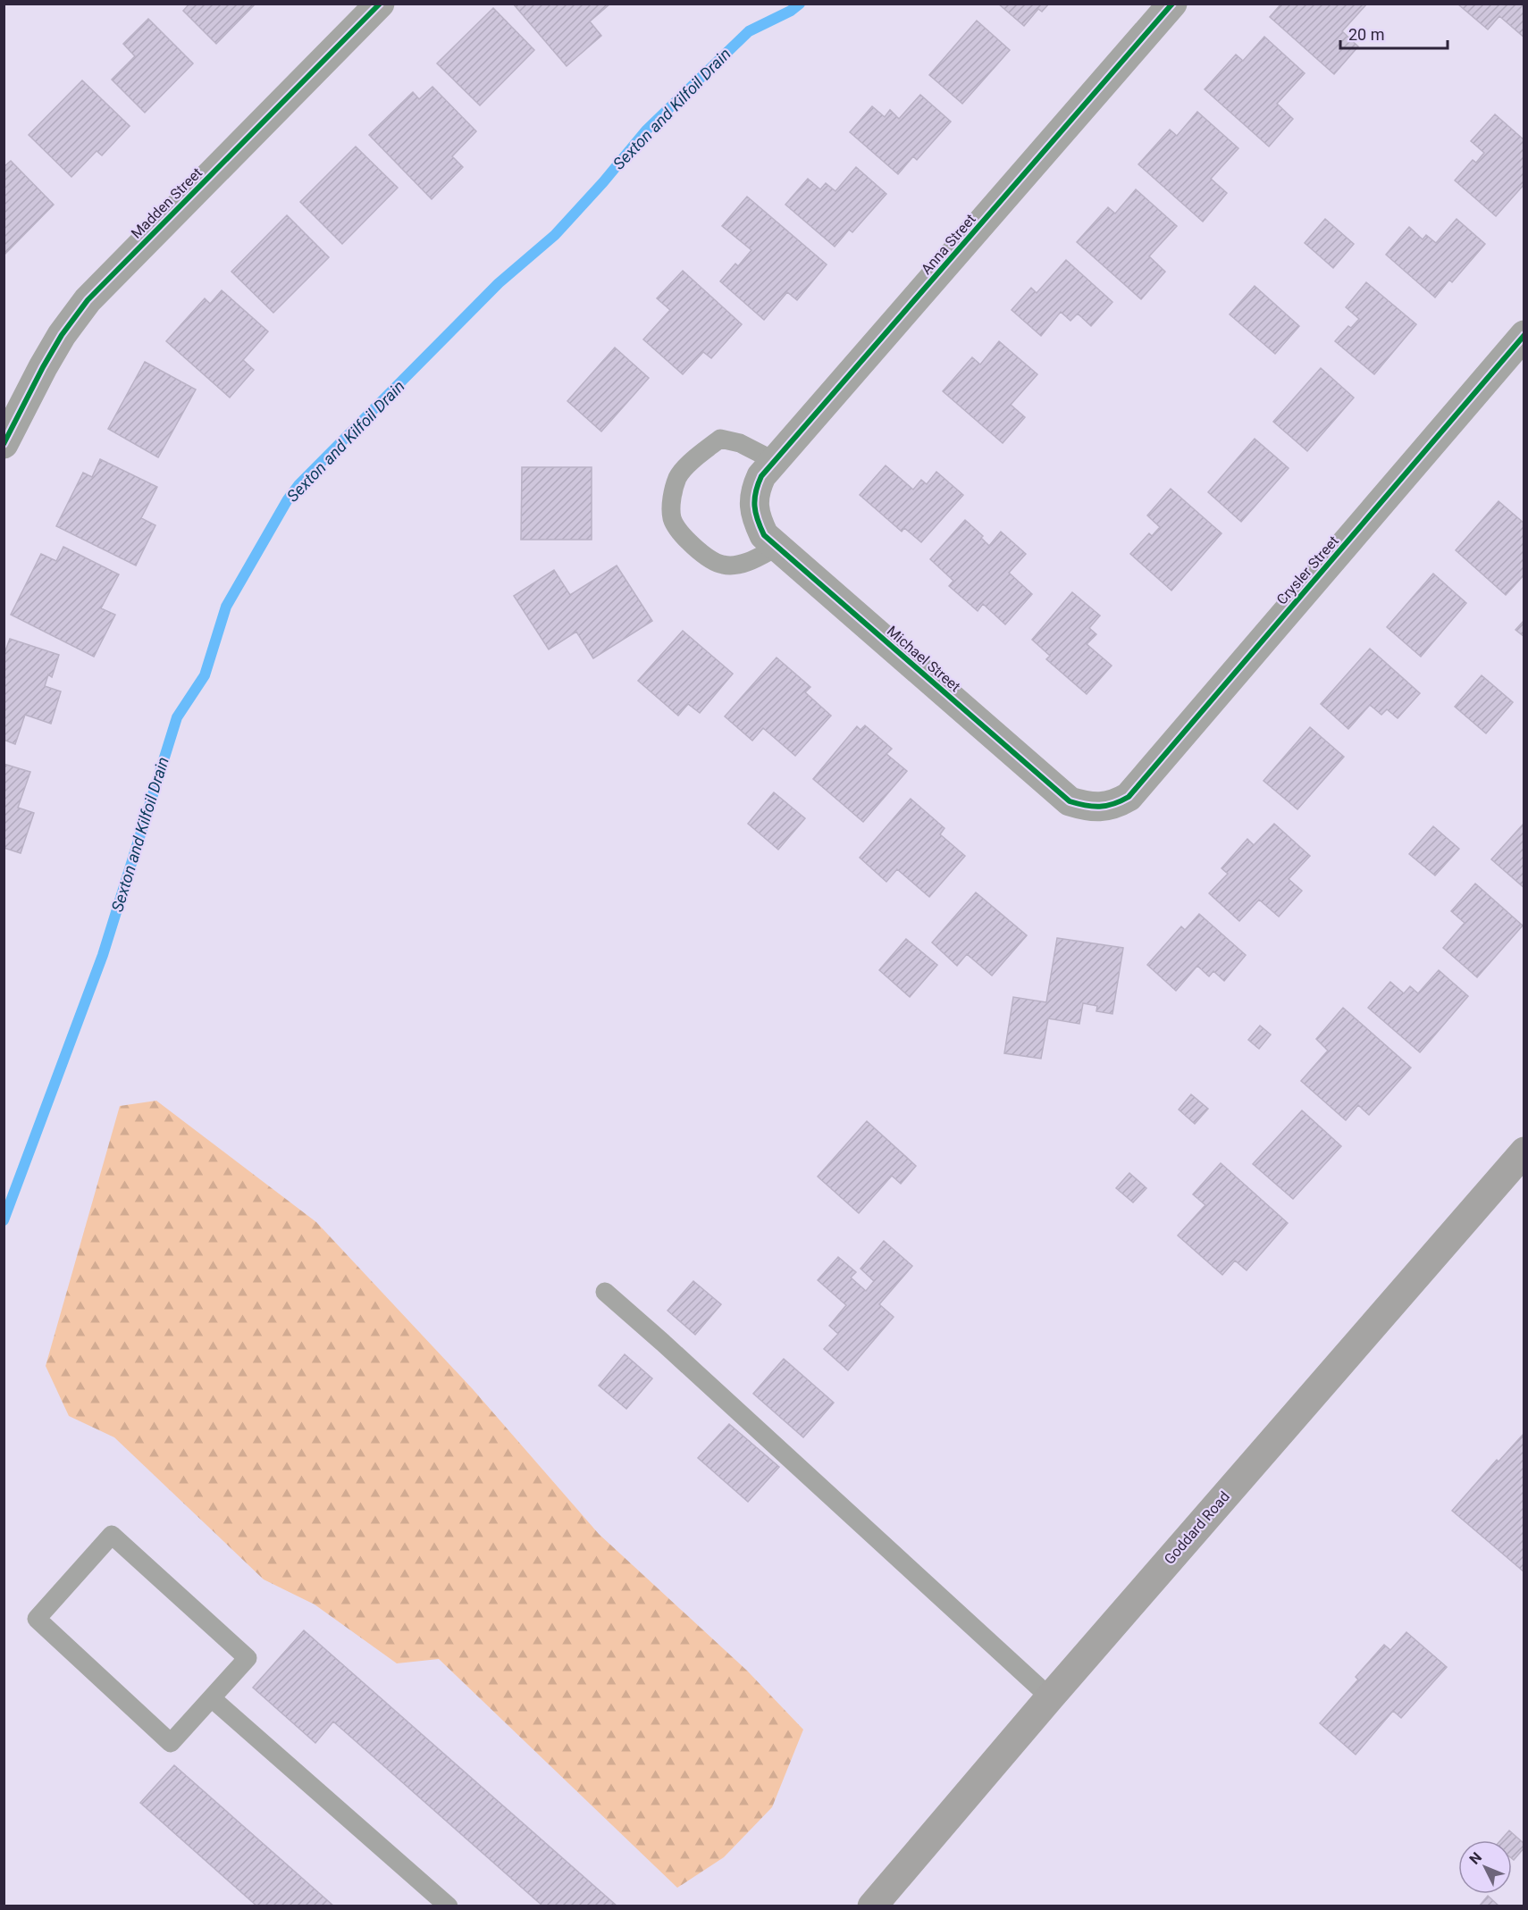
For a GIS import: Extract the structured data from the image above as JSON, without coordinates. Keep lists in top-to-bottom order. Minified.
{"streets":{"main road":["Goddard Road"],"street":["Madden Street","Anna Street","Crysler Street","Michael Street"]},"crossings":[["Anna Street","Michael Street"],["Crysler Street","Michael Street"]],"water":["Sexton and Kilfoil Drain"],"scale_bar":"20 m","north":"top left"}
